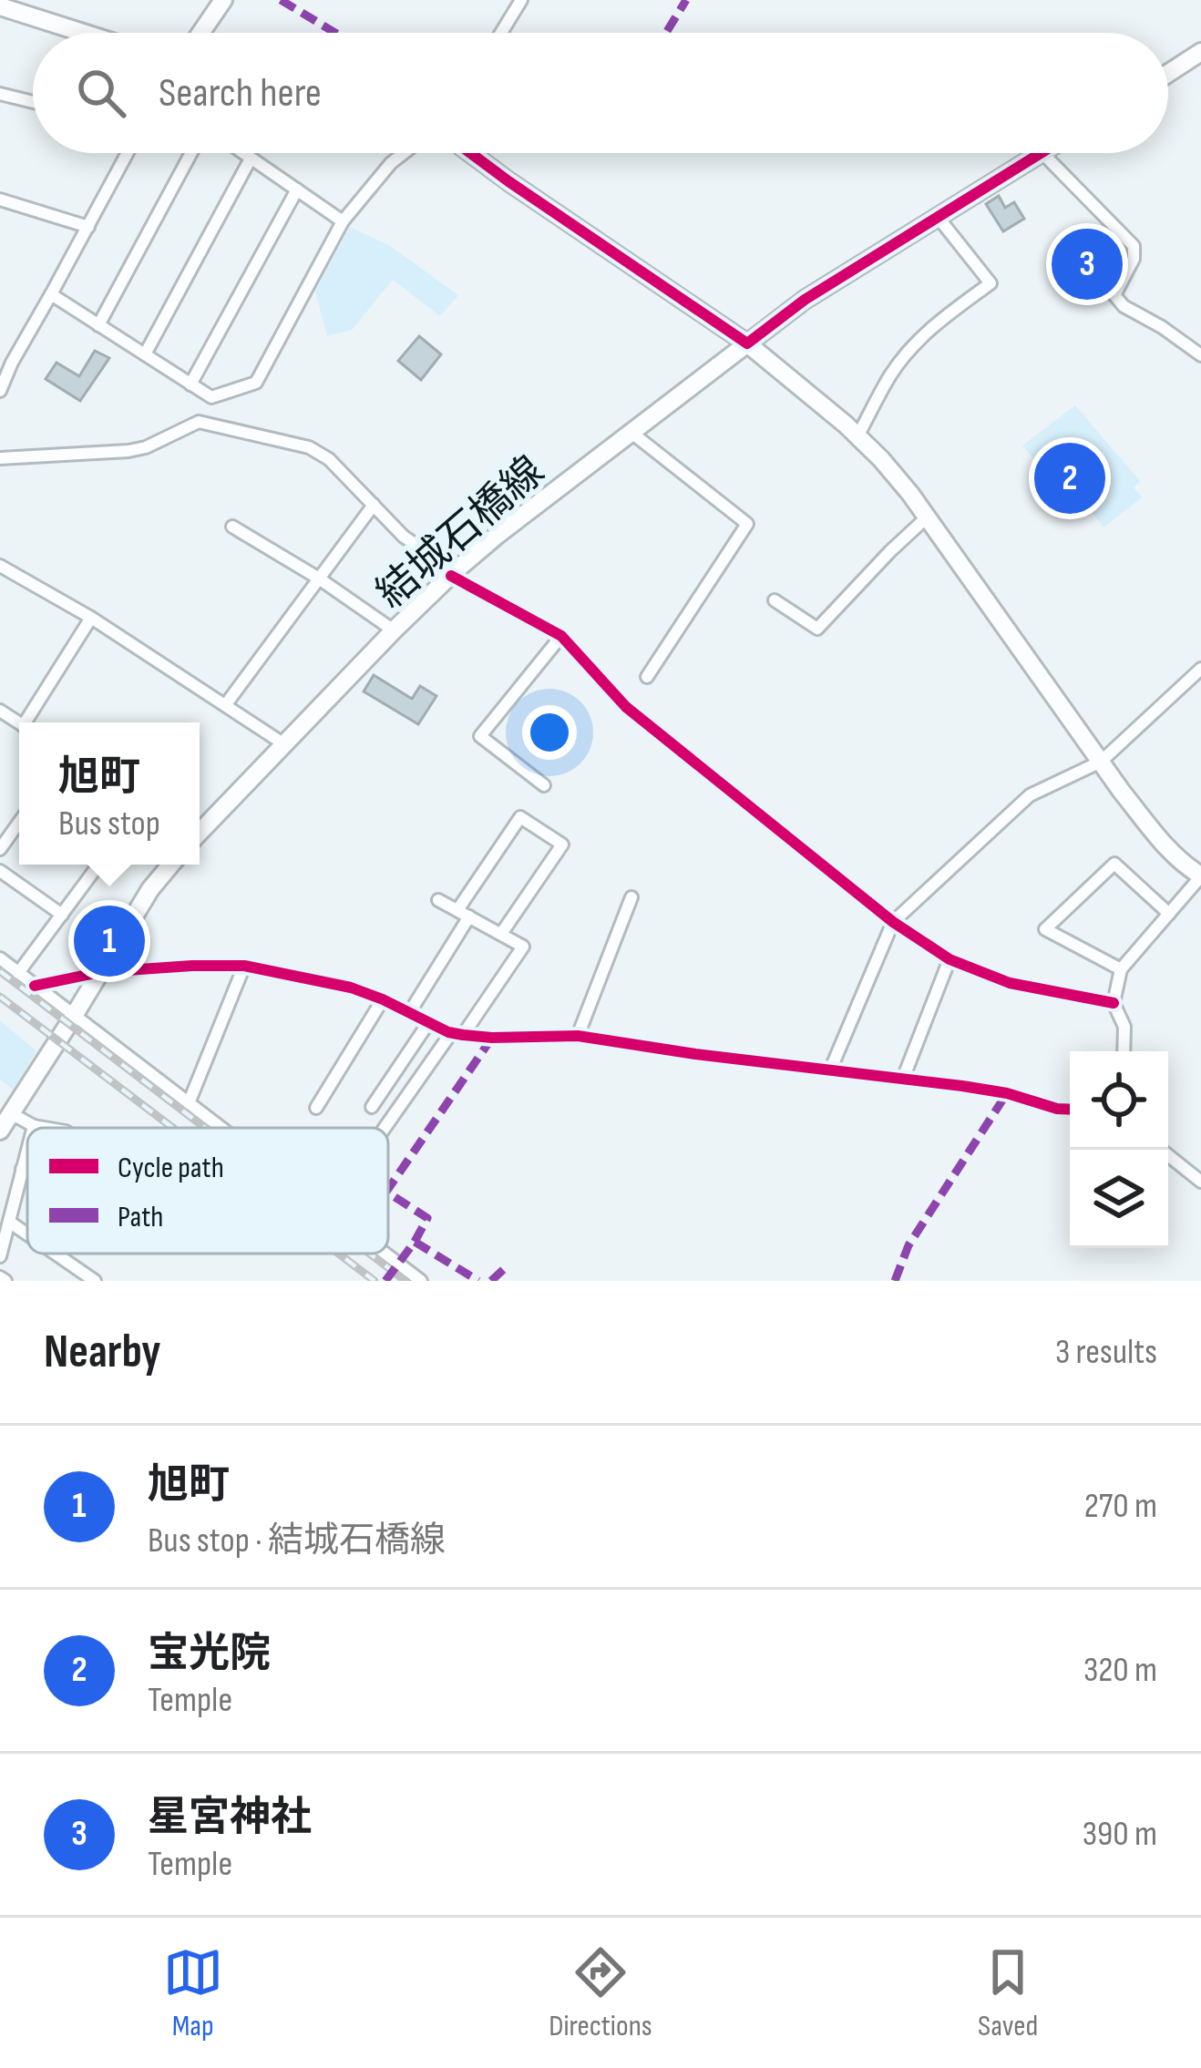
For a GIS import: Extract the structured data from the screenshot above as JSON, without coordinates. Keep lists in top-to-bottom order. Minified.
{"streets":{"main road":["結城石橋線"]},"legend":["Cycle path","Path"],"page":{"search":"Search here","pins":["3","2","1"],"popup":["旭町","Bus stop"],"heading":["Nearby","3 results"],"list":[{"mark":"1","name":"旭町","note":"Bus stop · 結城石橋線","value":"270 m"},{"mark":"2","name":"宝光院","note":"Temple","value":"320 m"},{"mark":"3","name":"星宮神社","note":"Temple","value":"390 m"}],"nav":["Map","Directions","Saved"]}}
